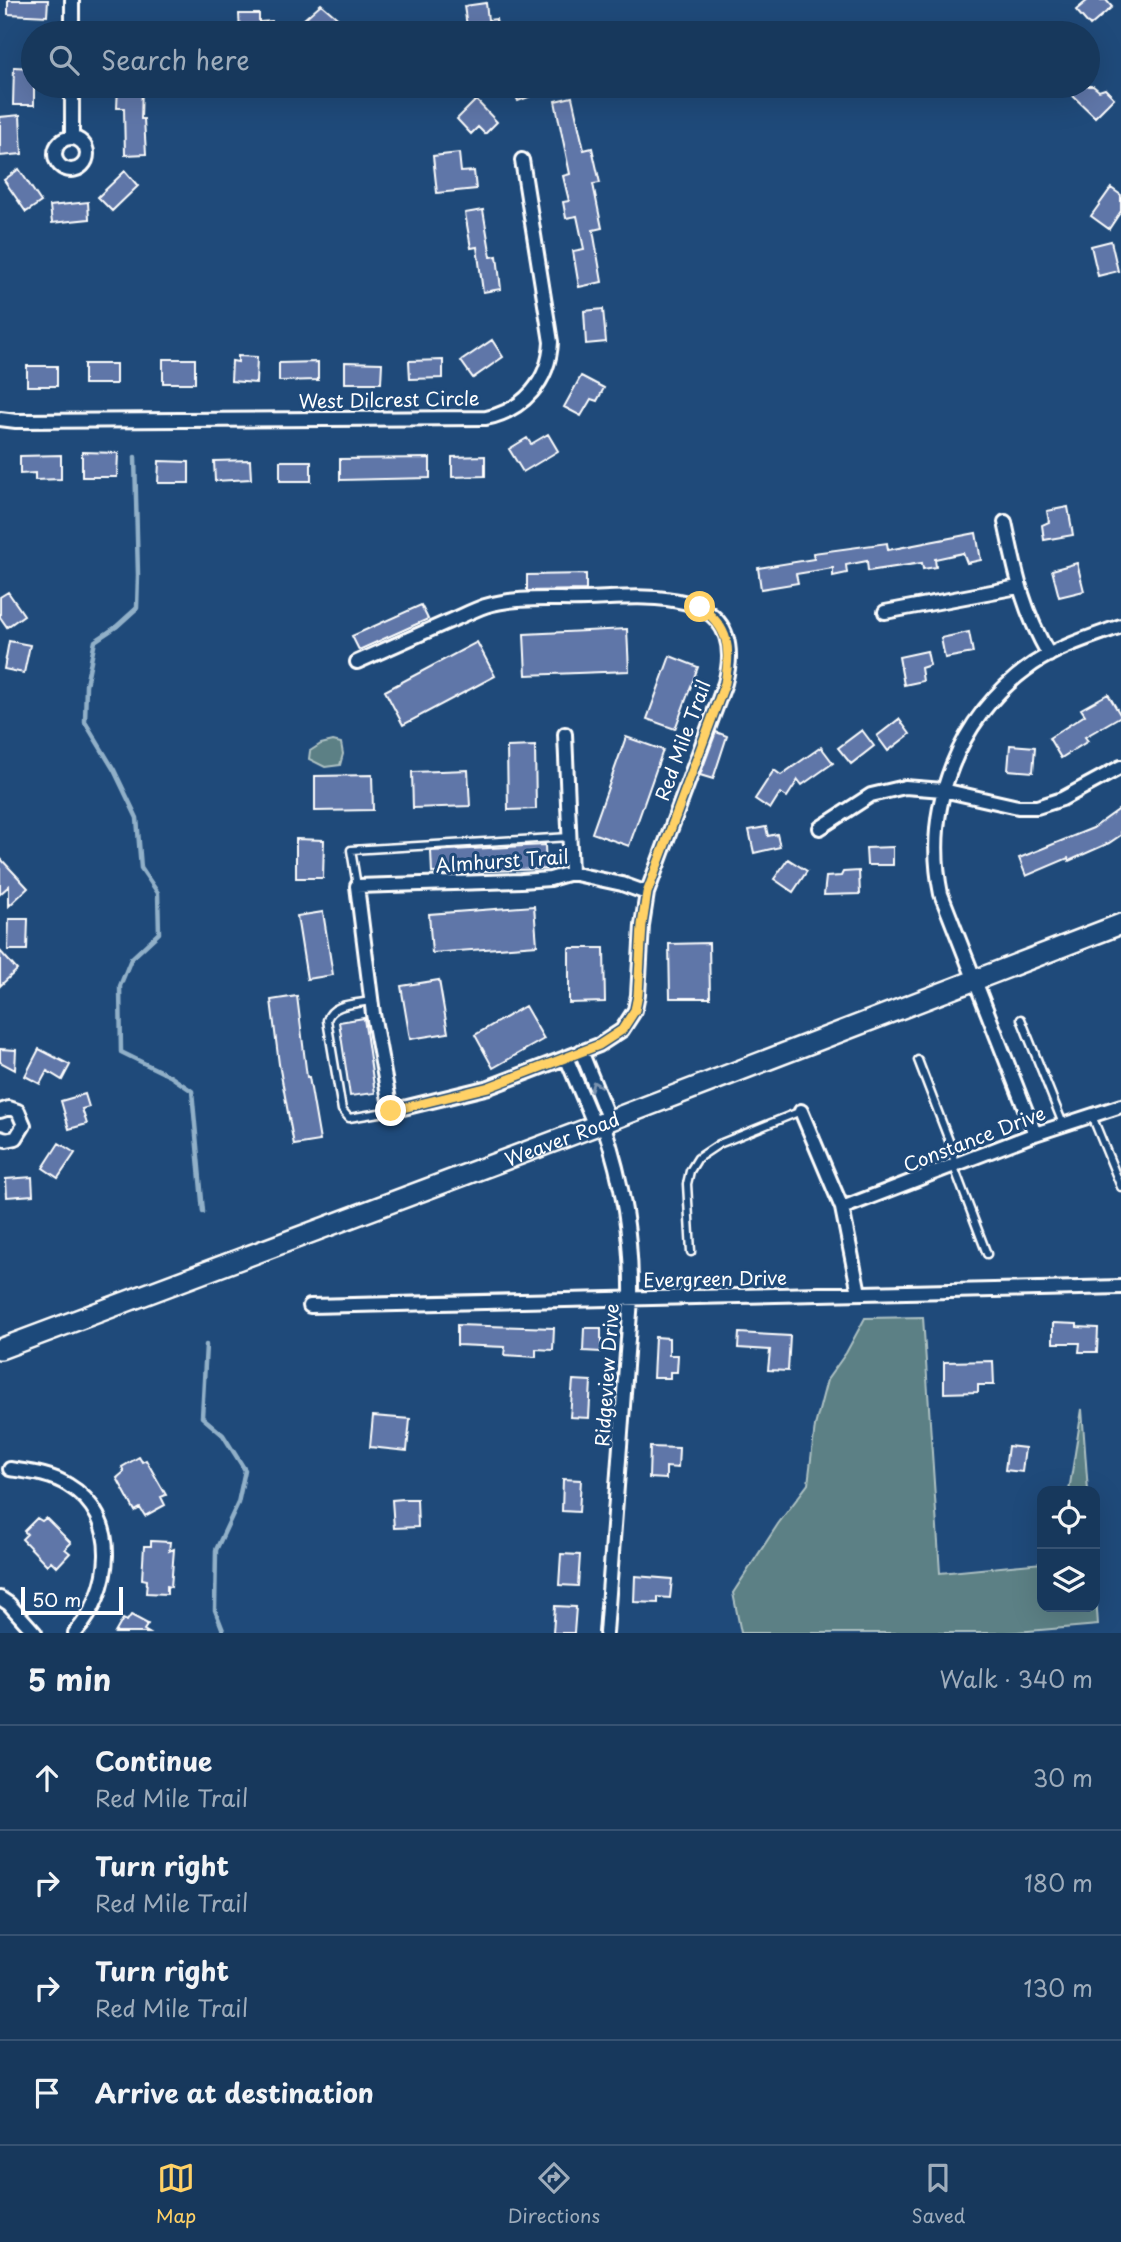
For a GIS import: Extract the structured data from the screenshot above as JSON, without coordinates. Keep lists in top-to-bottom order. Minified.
{"streets":{"main road":["Weaver Road"],"street":["West Dilcrest Circle","Red Mile Trail","Almhurst Trail","Constance Drive","Evergreen Drive","Ridgeview Drive"]},"crossings":[["Red Mile Trail","Almhurst Trail"],["Weaver Road","Ridgeview Drive"],["Evergreen Drive","Ridgeview Drive"]],"scale_bar":"50 m","page":{"search":"Search here","scale":"50 m","heading":["5 min","Walk · 340 m"],"list":[["Continue","Red Mile Trail","30 m"],["Turn right","Red Mile Trail","180 m"],["Turn right","Red Mile Trail","130 m"],"Arrive at destination"],"nav":["Map","Directions","Saved"]}}
